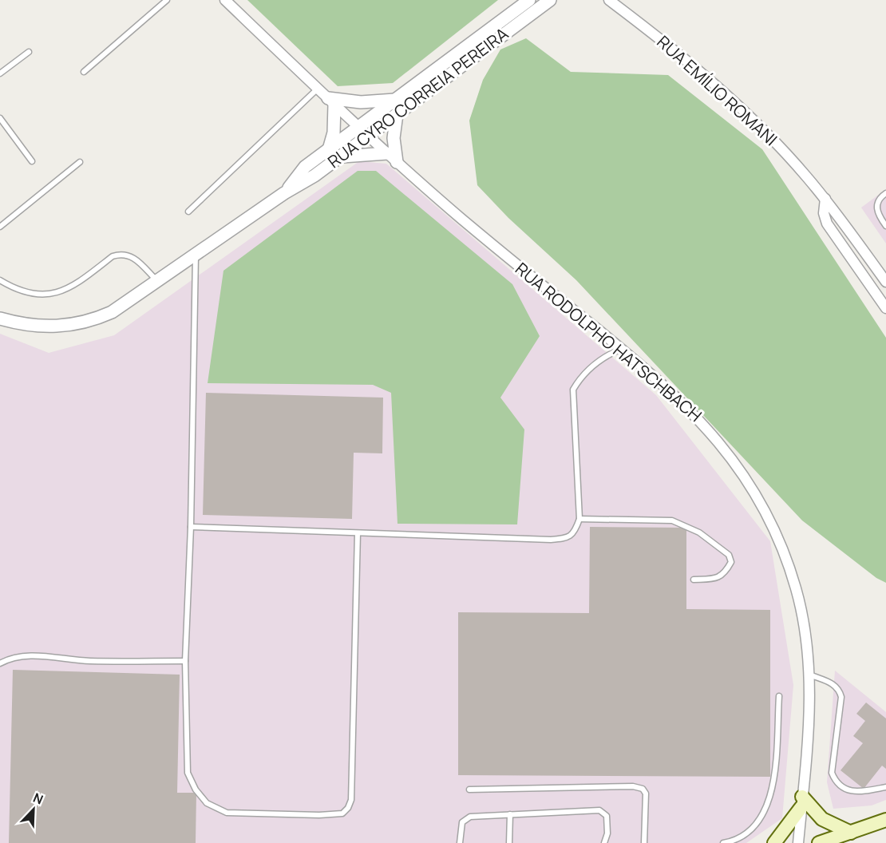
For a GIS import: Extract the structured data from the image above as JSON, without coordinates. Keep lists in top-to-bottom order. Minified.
{"streets":{"street":["RUA EMÍLIO ROMANI","RUA CYRO CORREIA PEREIRA","RUA RODOLPHO HATSCHBACH"]},"crossings":[["RUA CYRO CORREIA PEREIRA","RUA RODOLPHO HATSCHBACH"]],"north":"top right"}
